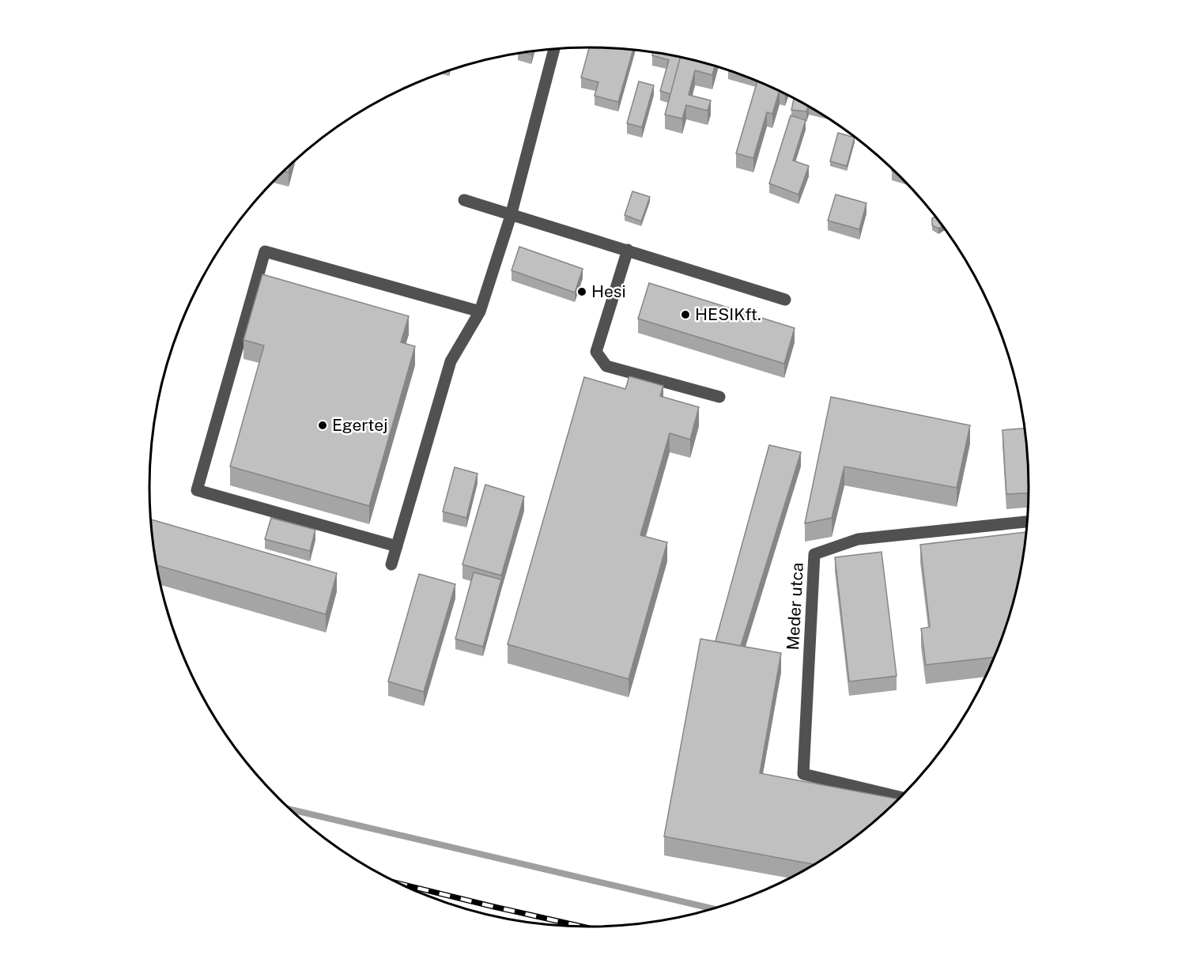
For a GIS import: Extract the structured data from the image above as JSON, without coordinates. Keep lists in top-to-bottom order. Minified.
{"streets":{"lane":["Meder utca"]},"places":["Hesi","HESIKft.","Egertej"]}
